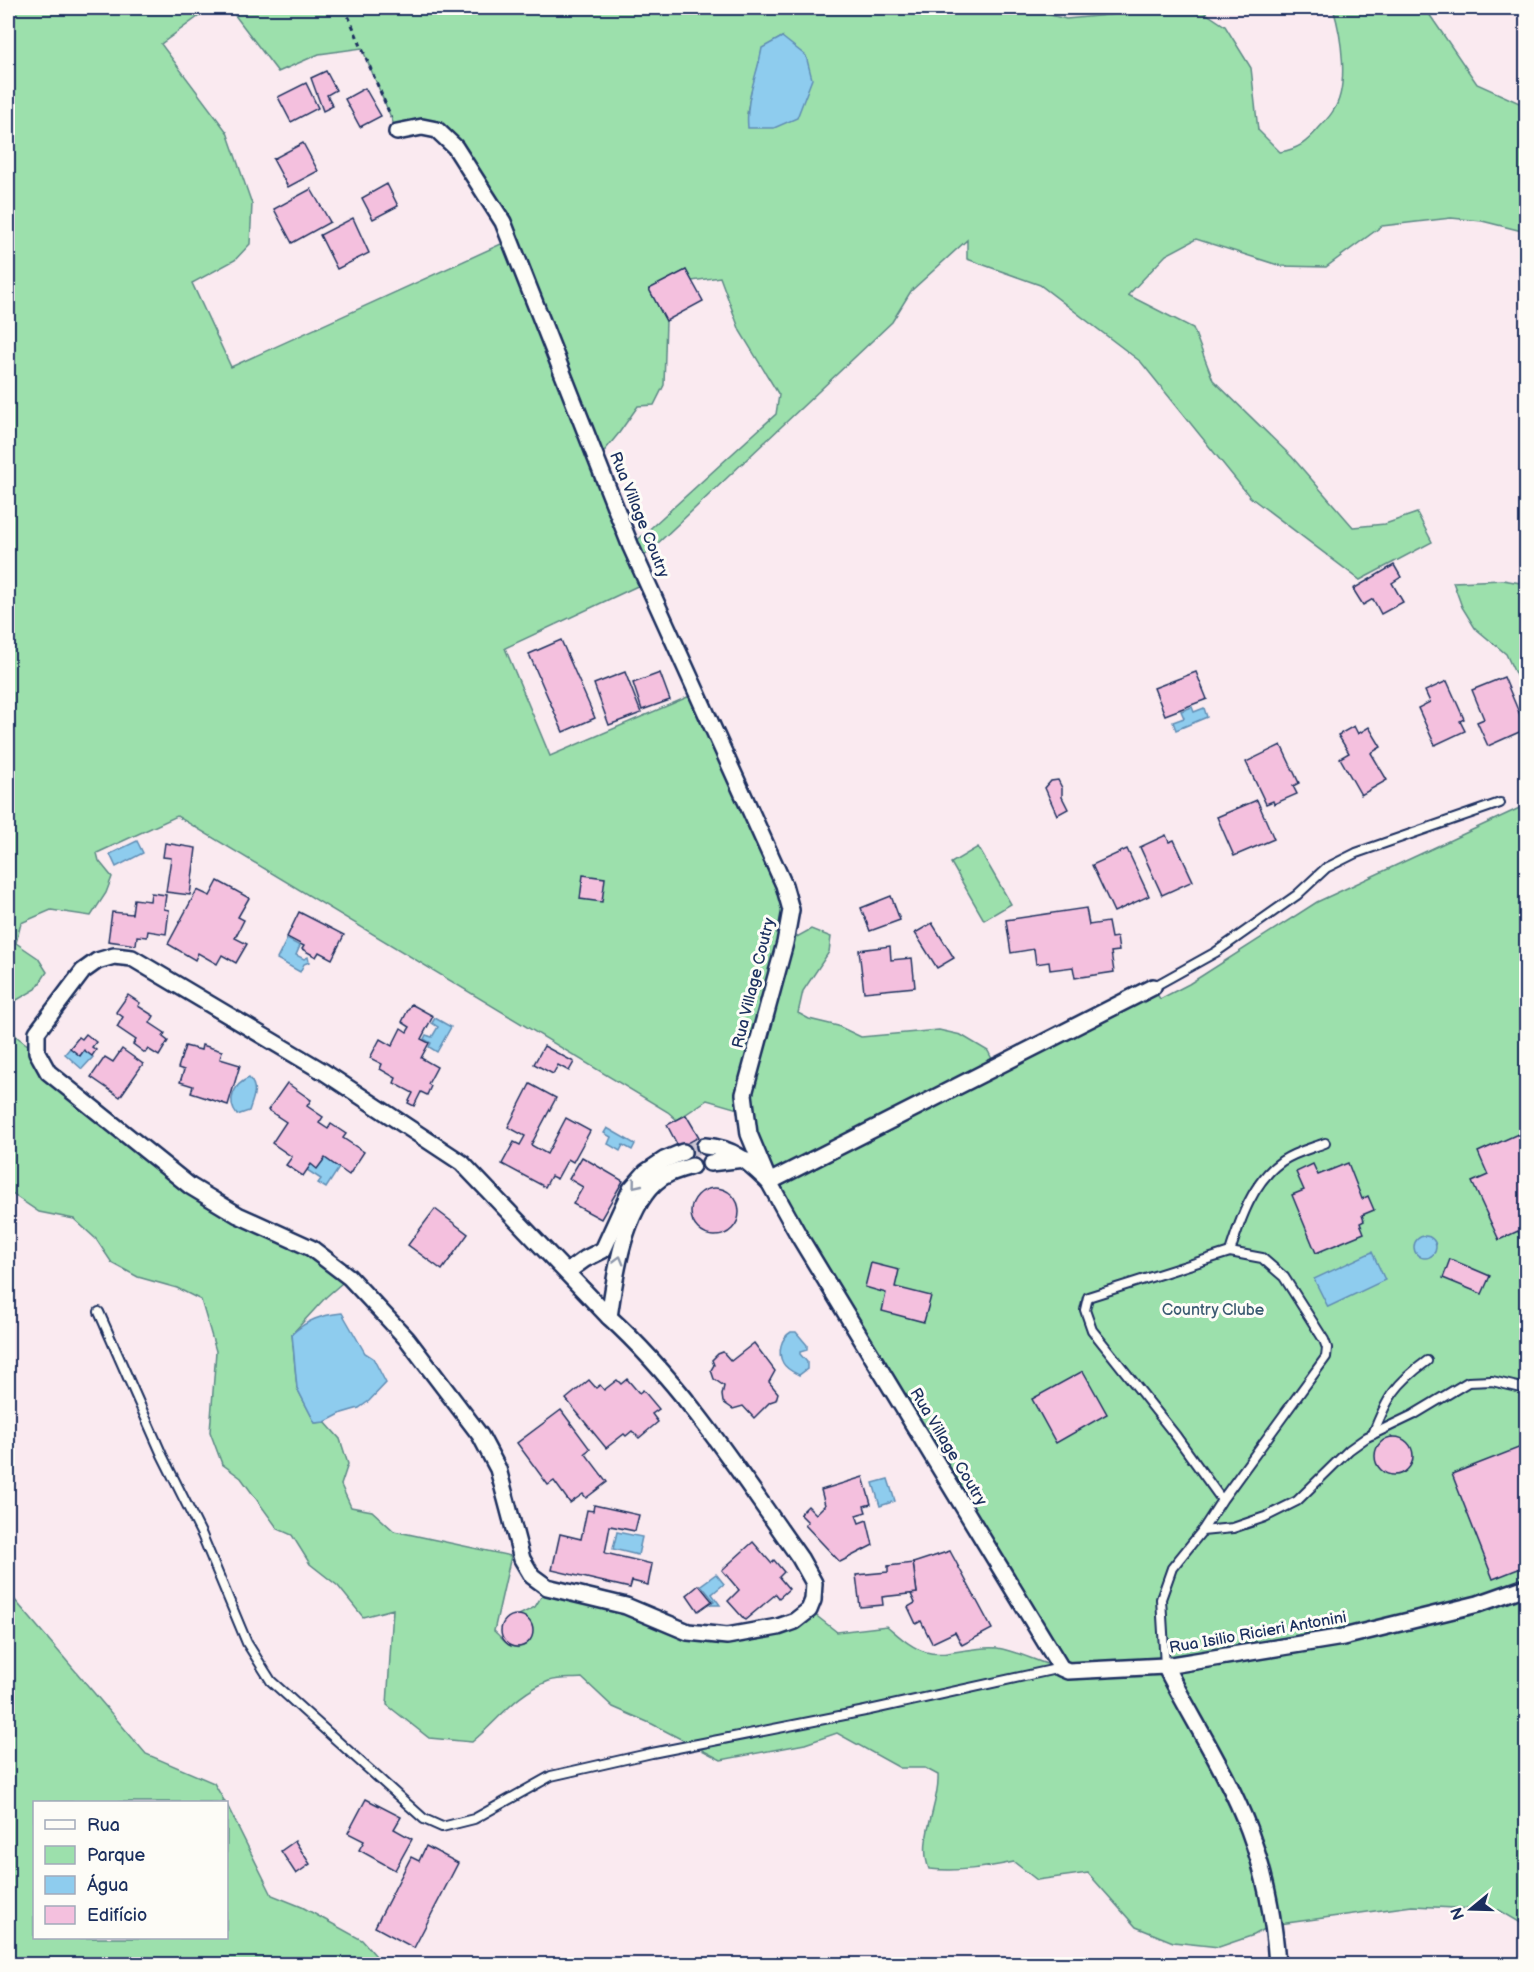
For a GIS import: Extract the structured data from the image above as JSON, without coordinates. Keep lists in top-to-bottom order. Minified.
{"streets":{"street":["Rua Village Coutry","Rua Isilio Ricieri Antonini"]},"parks":["Country Clube"],"legend":["Rua","Parque","Água","Edifício"],"north":"left"}
